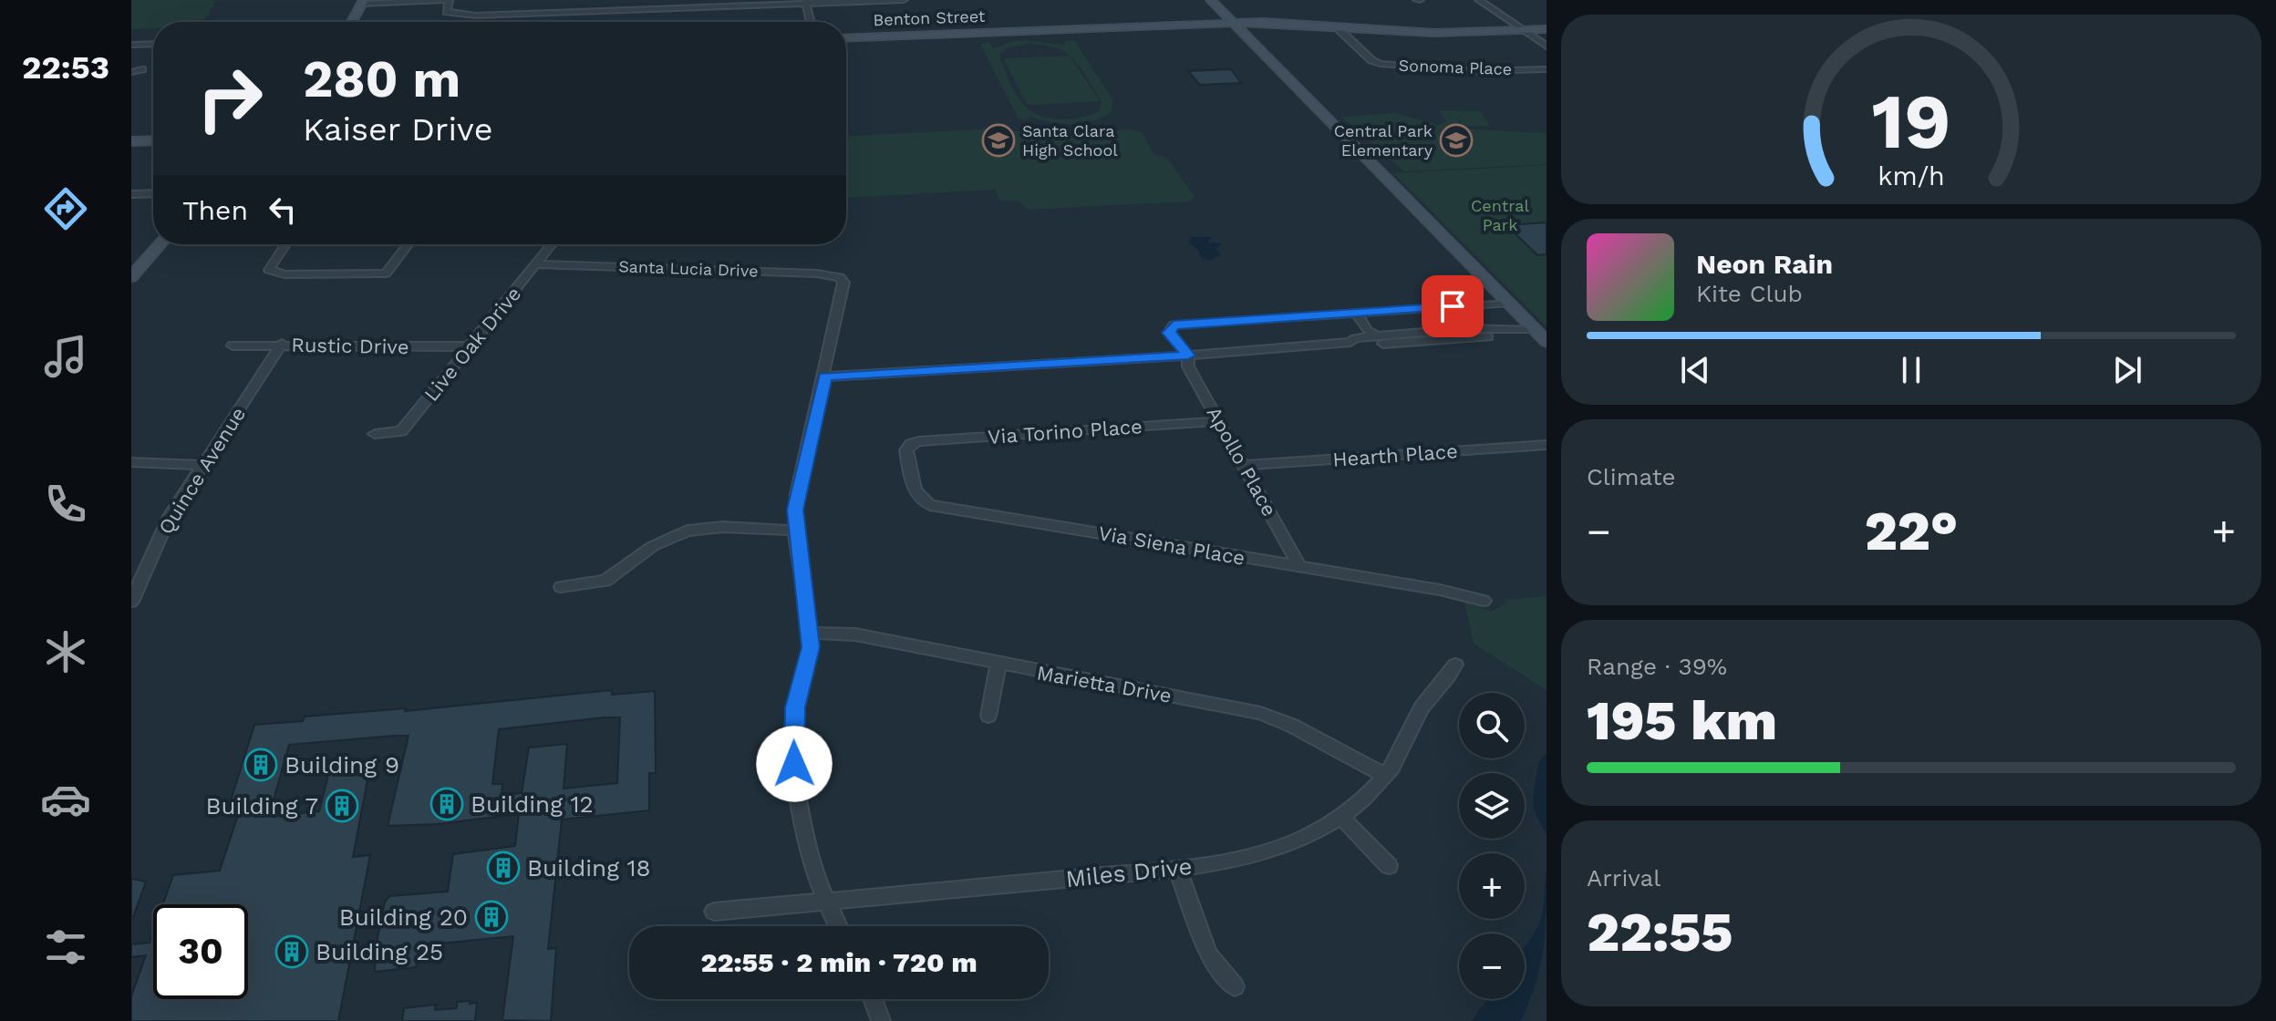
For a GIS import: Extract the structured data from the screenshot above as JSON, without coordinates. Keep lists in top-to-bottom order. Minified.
{"streets":{"main road":["Benton Street"],"street":["Sonoma Place","Santa Lucia Drive","Live Oak Drive","Rustic Drive","Via Torino Place","Hearth Place","Apollo Place","Quince Avenue","Via Siena Place","Marietta Drive","Miles Drive"]},"crossings":[["Benton Street","Sonoma Place"],["Santa Lucia Drive","Live Oak Drive"],["Live Oak Drive","Rustic Drive"],["Rustic Drive","Quince Avenue"],["Via Torino Place","Apollo Place"],["Via Torino Place","Via Siena Place"],["Hearth Place","Apollo Place"],["Apollo Place","Via Siena Place"],["Marietta Drive","Miles Drive"]],"parks":["Central Park"],"places":{"school or university":["Santa Clara High School","Central Park Elementary"],"building":["Building 9","Building 12","Building 7","Building 18","Building 20","Building 25"]},"page":{"tabs":"22:53","turn":["280 m","Kaiser Drive"],"then":"Then","song":["Neon Rain","Kite Club"],"tile":["Climate",["Range · 39%","195 km"],["Arrival","22:55"]],"heat":["−","22°","+"],"map_buttons":["+","−"],"limit":"30","trip":"22:55 · 2 min · 720 m","gauge":["19","km/h"]}}
